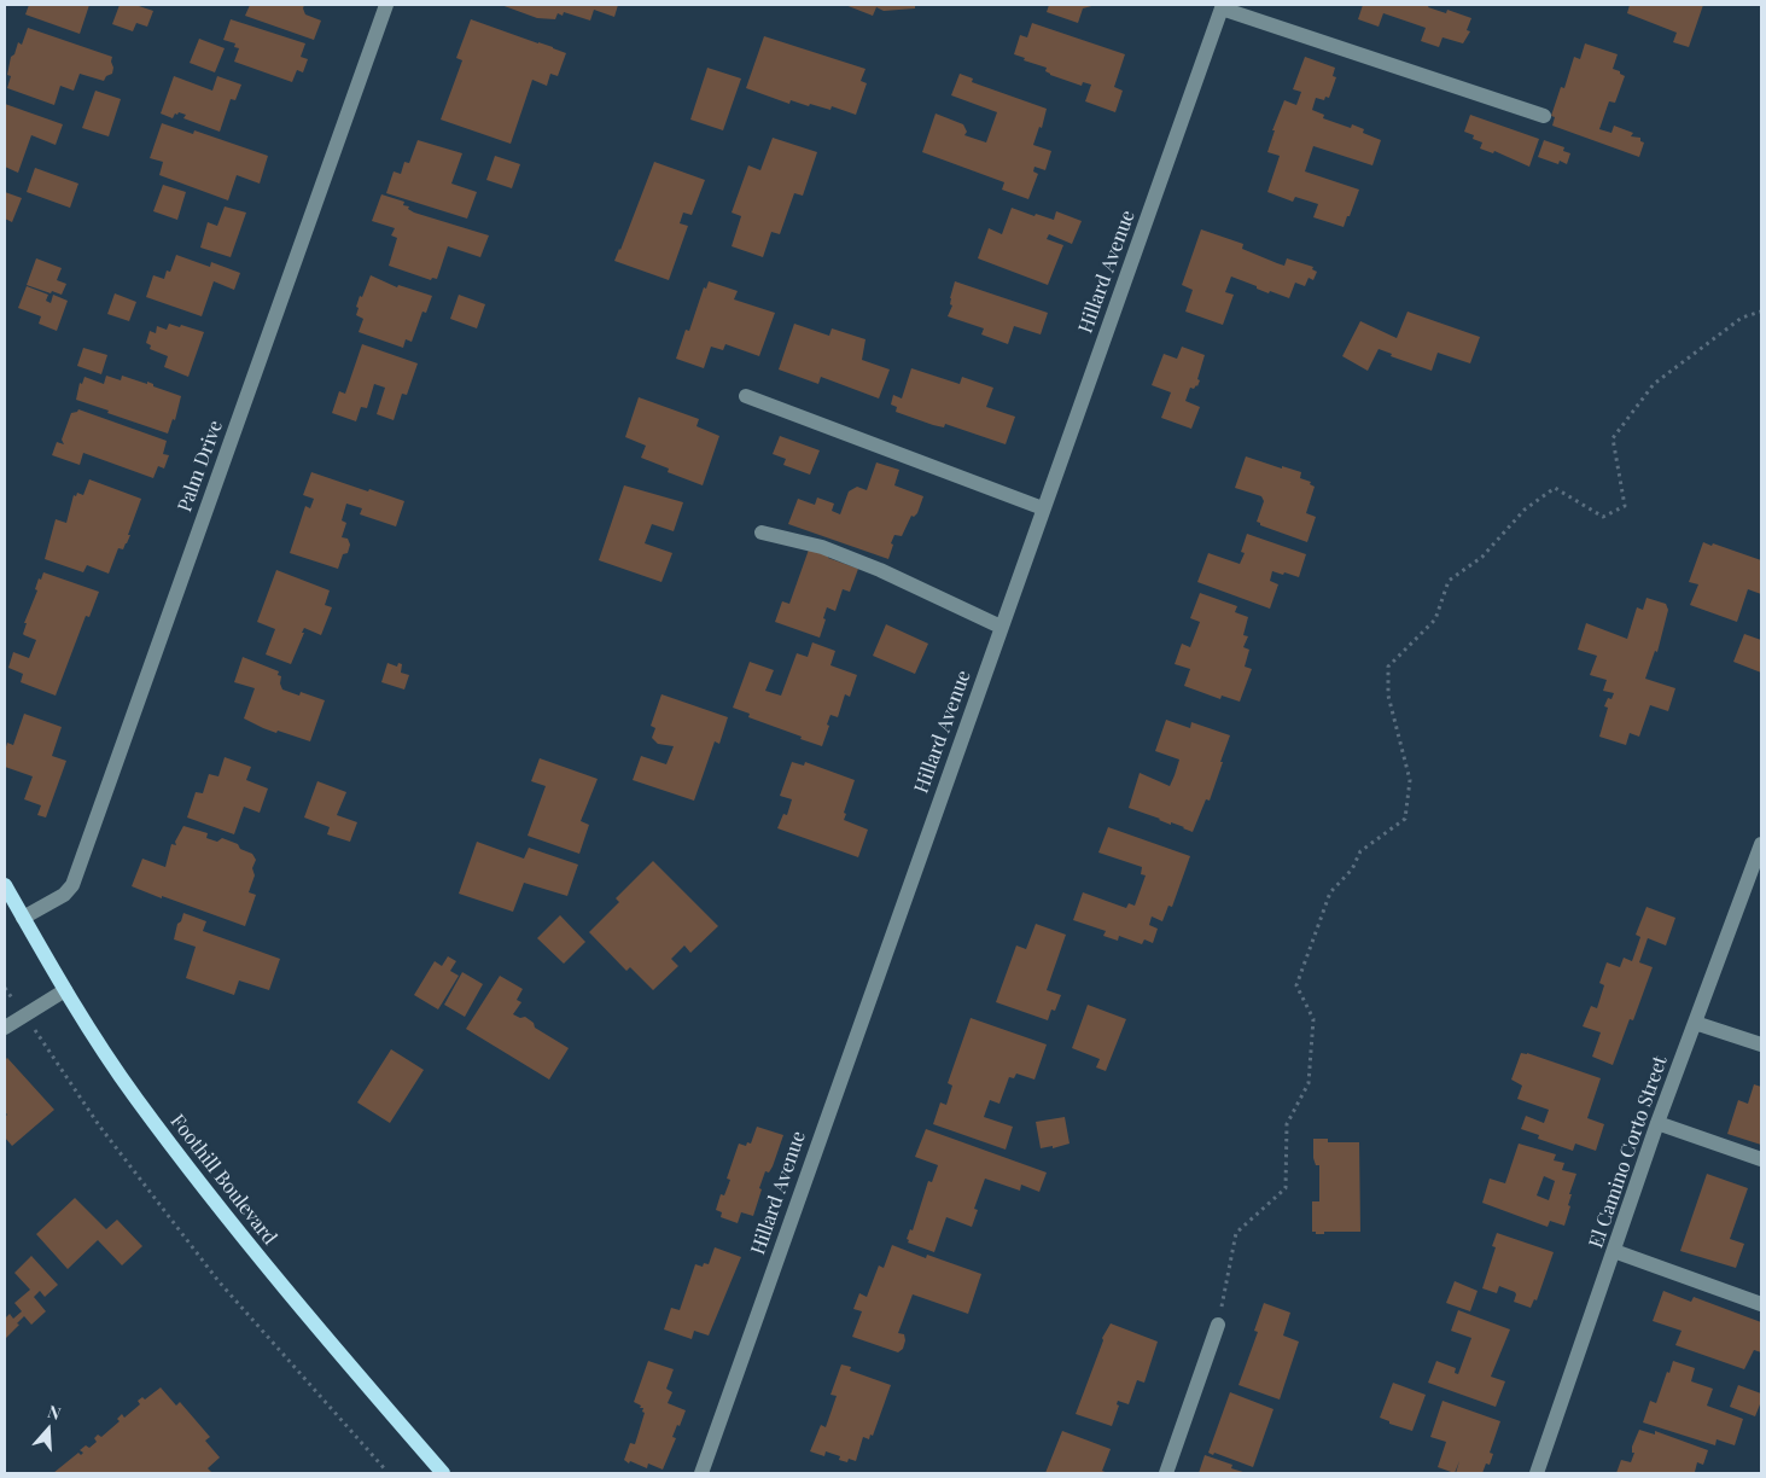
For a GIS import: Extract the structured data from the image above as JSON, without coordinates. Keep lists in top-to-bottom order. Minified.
{"streets":{"main road":["Foothill Boulevard"],"street":["Hillard Avenue","Palm Drive","El Camino Corto Street"]},"crossings":[["Palm Drive","Foothill Boulevard"]],"north":"top"}
